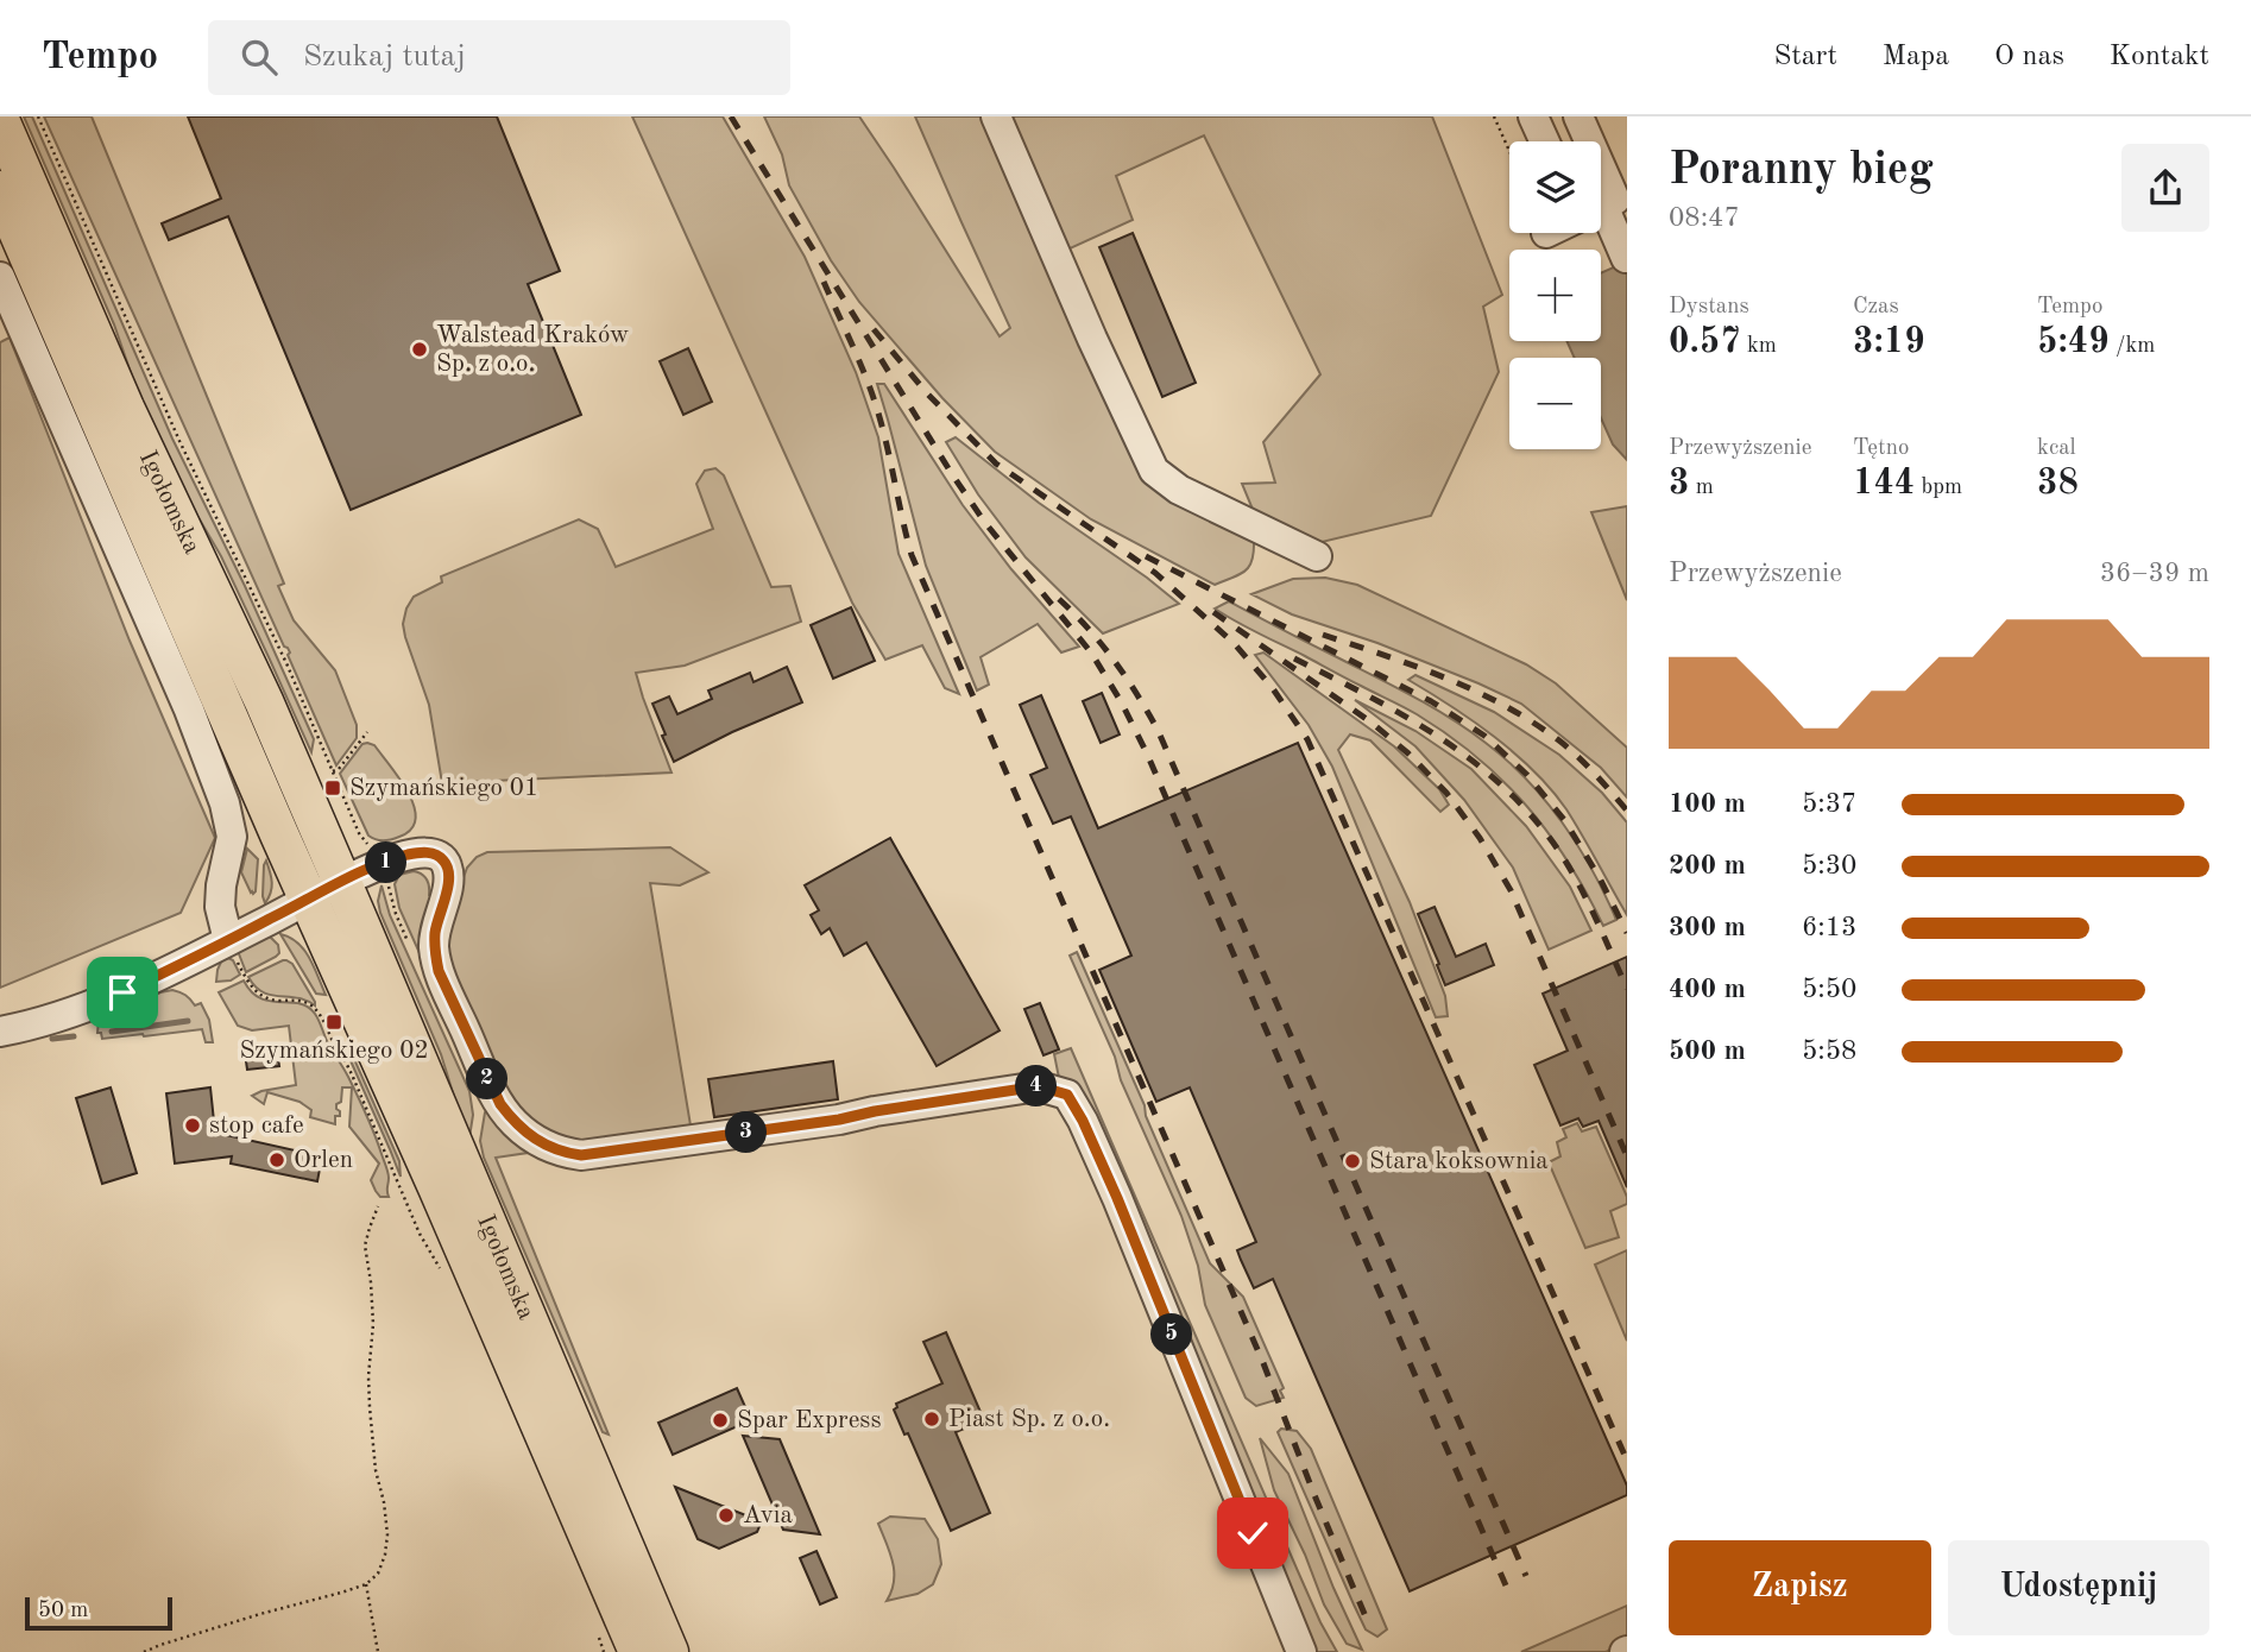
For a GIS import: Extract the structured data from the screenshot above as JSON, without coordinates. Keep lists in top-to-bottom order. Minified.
{"streets":{"main road":["Igołomska"]},"places":{"other":["Walstead Kraków Sp. z o.o.","stop cafe","Orlen","Stara koksownia","Piast Sp. z o.o.","Spar Express","Avia"],"transit":["Szymańskiego 01","Szymańskiego 02"]},"scale_bar":"50 m","page":{"header":"Tempo","search":"Szukaj tutaj","nav":["Start","Mapa","O nas","Kontakt"],"heading":["Poranny bieg","08:47"],"map_buttons":["+","−"],"stats":[["Dystans","0.57 km"],["Czas","3:19"],["Tempo","5:49 /km"],["Przewyższenie","3 m"],["Tętno","144 bpm"],["kcal","38"]],"chart":["Przewyższenie","36–39 m"],"list":[{"name":"100 m","note":"5:37"},{"name":"200 m","note":"5:30"},{"name":"300 m","note":"6:13"},{"name":"400 m","note":"5:50"},{"name":"500 m","note":"5:58"}],"pins":["1","2","4","3","5"],"buttons":["Zapisz","Udostępnij"],"scale":"50 m"}}
